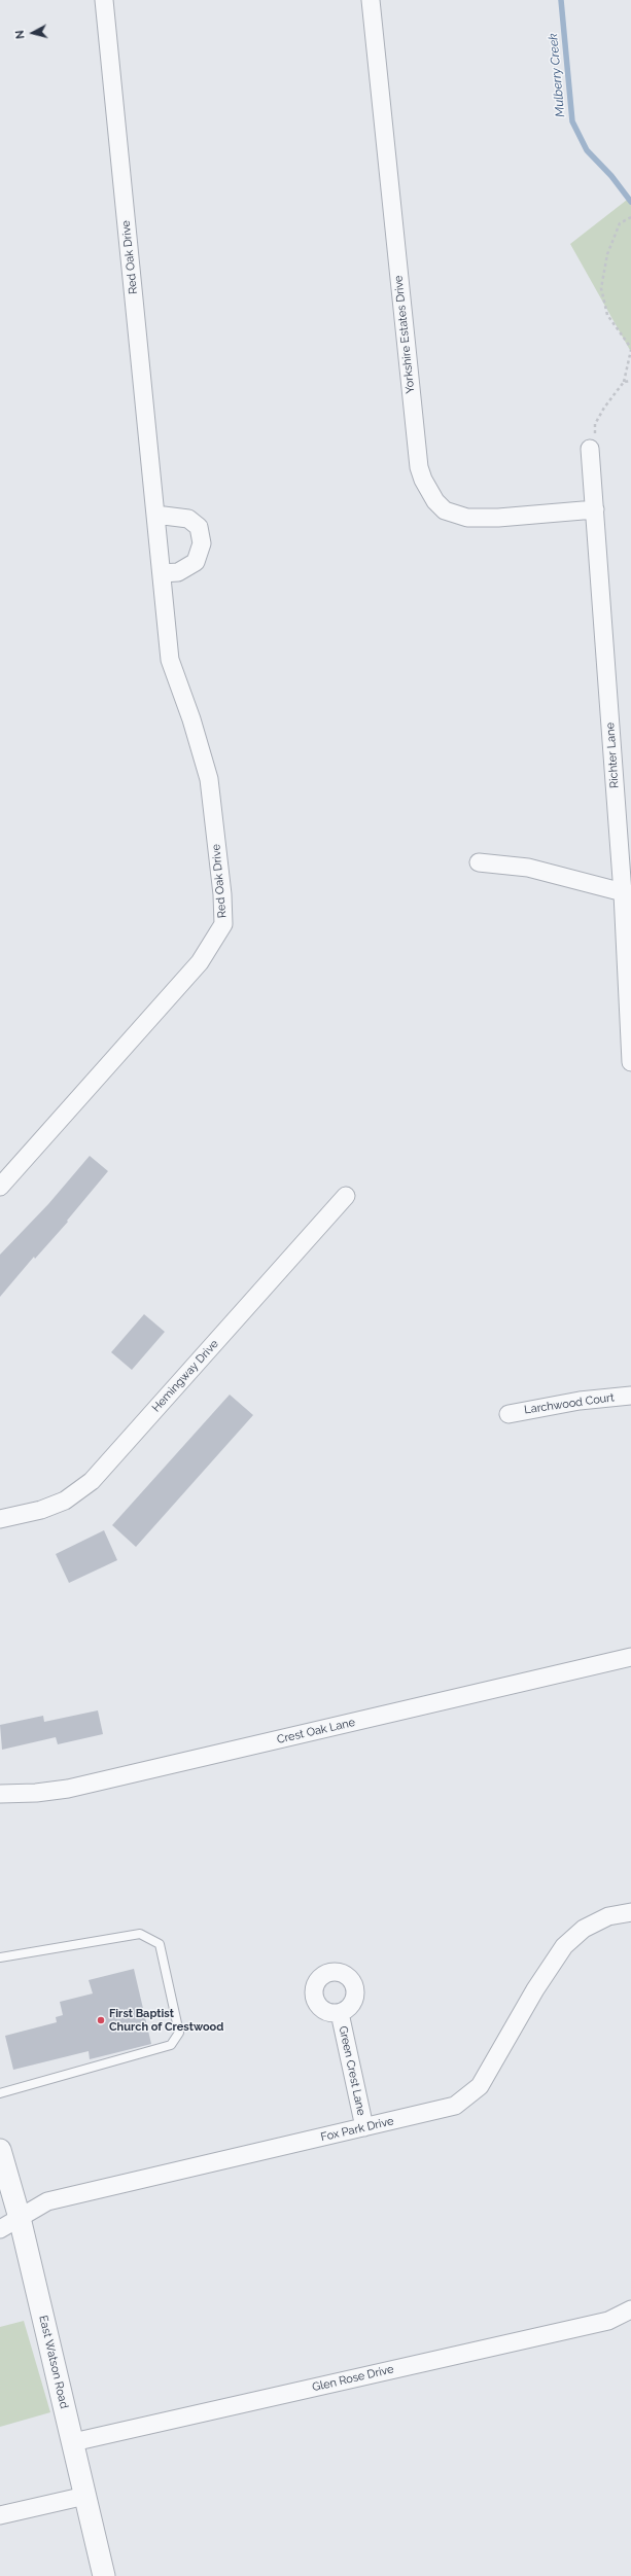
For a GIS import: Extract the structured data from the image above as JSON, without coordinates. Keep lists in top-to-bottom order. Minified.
{"streets":{"street":["Red Oak Drive","Yorkshire Estates Drive","Richter Lane","Hemingway Drive","Larchwood Court","Crest Oak Lane","Green Crest Lane","Fox Park Drive","East Watson Road","Glen Rose Drive"]},"crossings":[["Yorkshire Estates Drive","Richter Lane"],["Green Crest Lane","Fox Park Drive"],["Fox Park Drive","East Watson Road"],["East Watson Road","Glen Rose Drive"]],"water":["Mulberry Creek"],"places":["First Baptist Church of Crestwood"],"north":"left"}
